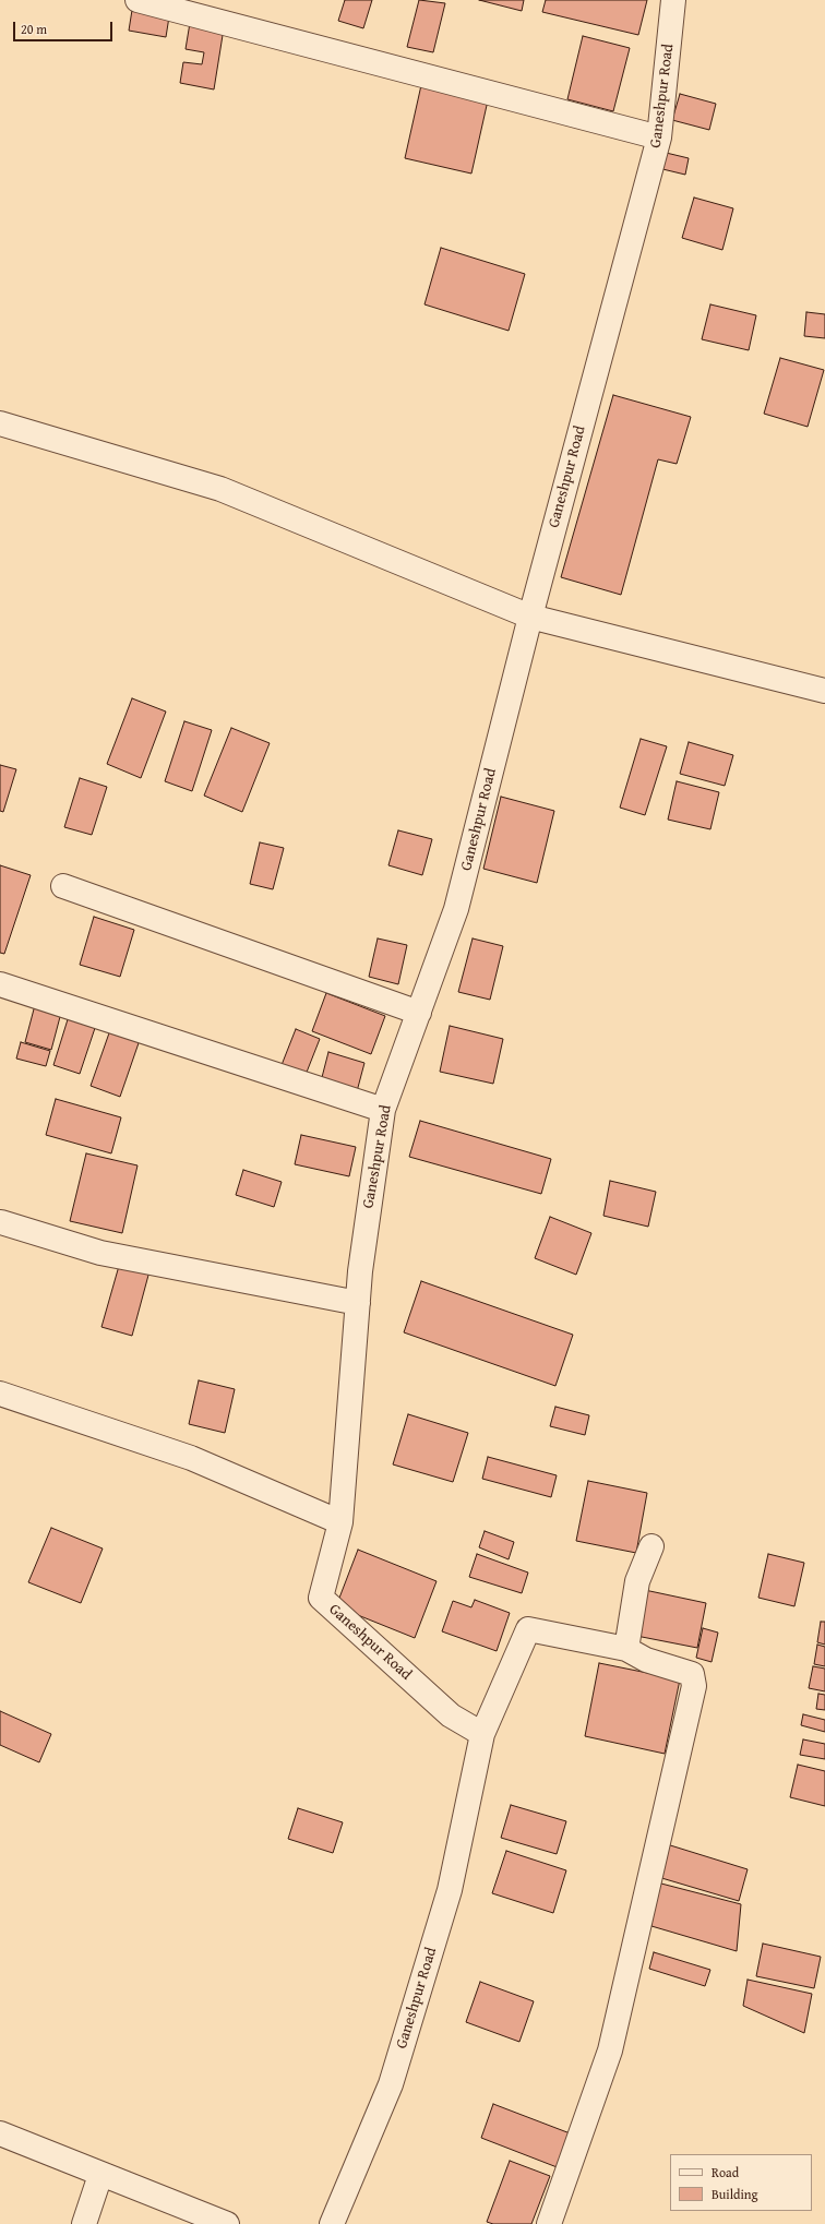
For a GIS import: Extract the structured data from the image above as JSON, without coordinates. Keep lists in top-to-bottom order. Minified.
{"streets":{"street":["Ganeshpur Road"]},"legend":["Road","Building"],"scale_bar":"20 m"}
